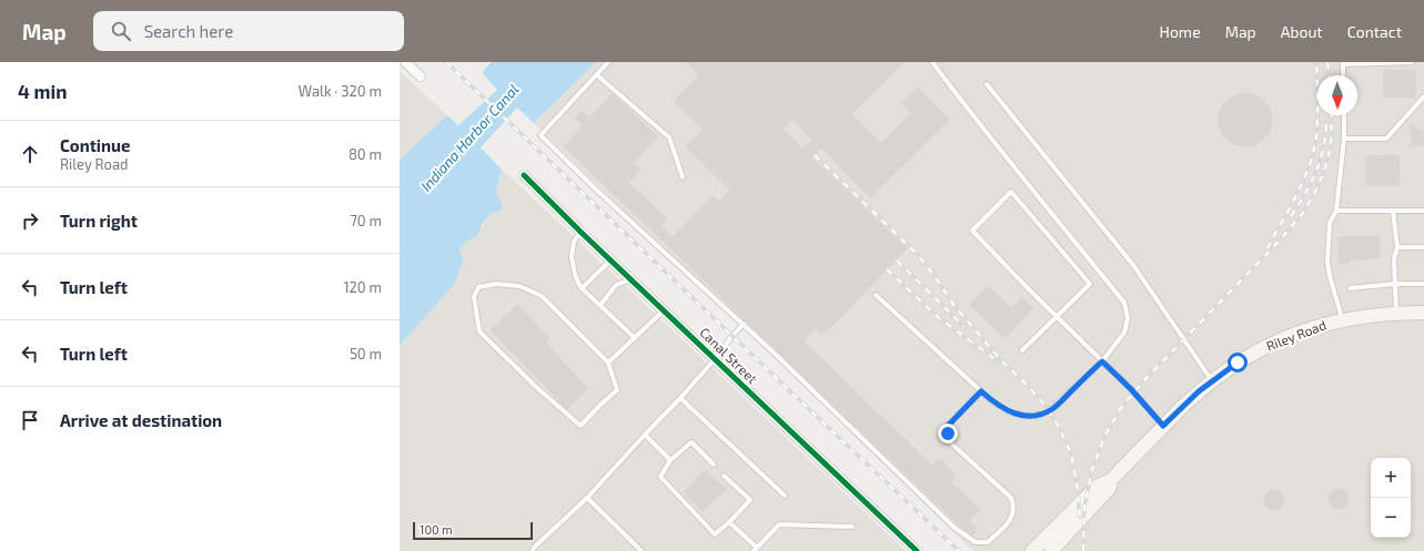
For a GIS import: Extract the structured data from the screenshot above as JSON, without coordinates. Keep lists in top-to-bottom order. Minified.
{"streets":{"main road":["Riley Road"],"street":["Canal Street"]},"water":["Indiana Harbor Canal"],"scale_bar":"100 m","north":"bottom","page":{"header":"Map","search":"Search here","nav":["Home","Map","About","Contact"],"heading":["4 min","Walk · 320 m"],"list":[["Continue","Riley Road","80 m"],["Turn right","70 m"],["Turn left","120 m"],["Turn left","50 m"],"Arrive at destination"],"map_buttons":["+","−"],"scale":"100 m"}}
